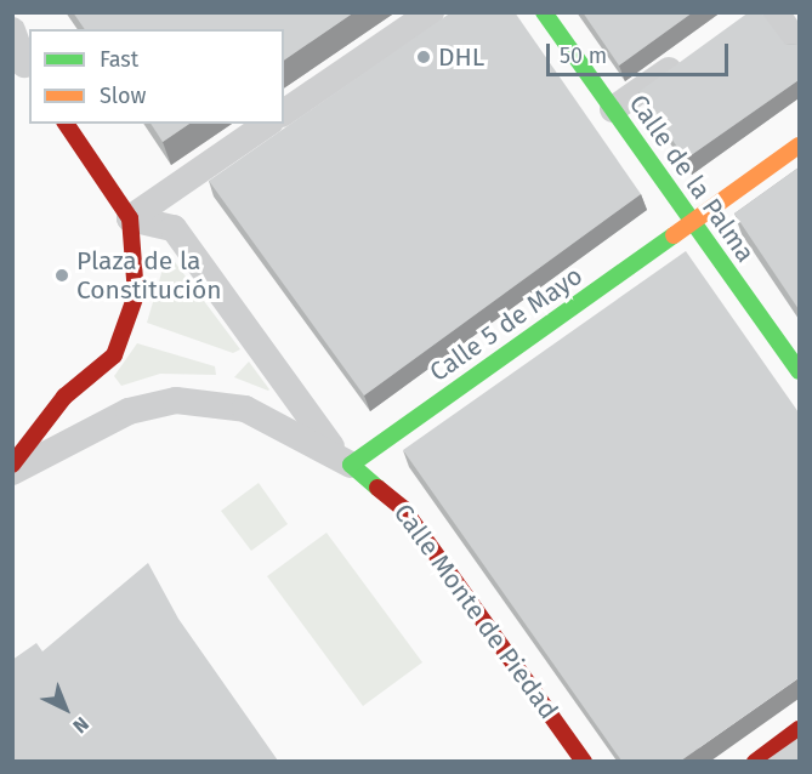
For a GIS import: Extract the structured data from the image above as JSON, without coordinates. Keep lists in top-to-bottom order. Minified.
{"streets":{"street":["Calle de la Palma","Calle 5 de Mayo","Calle Monte de Piedad"]},"crossings":[["Calle de la Palma","Calle 5 de Mayo"],["Calle 5 de Mayo","Calle Monte de Piedad"]],"places":["DHL","Plaza de la Constitución"],"legend":["Fast","Slow"],"scale_bar":"50 m","north":"bottom right"}
